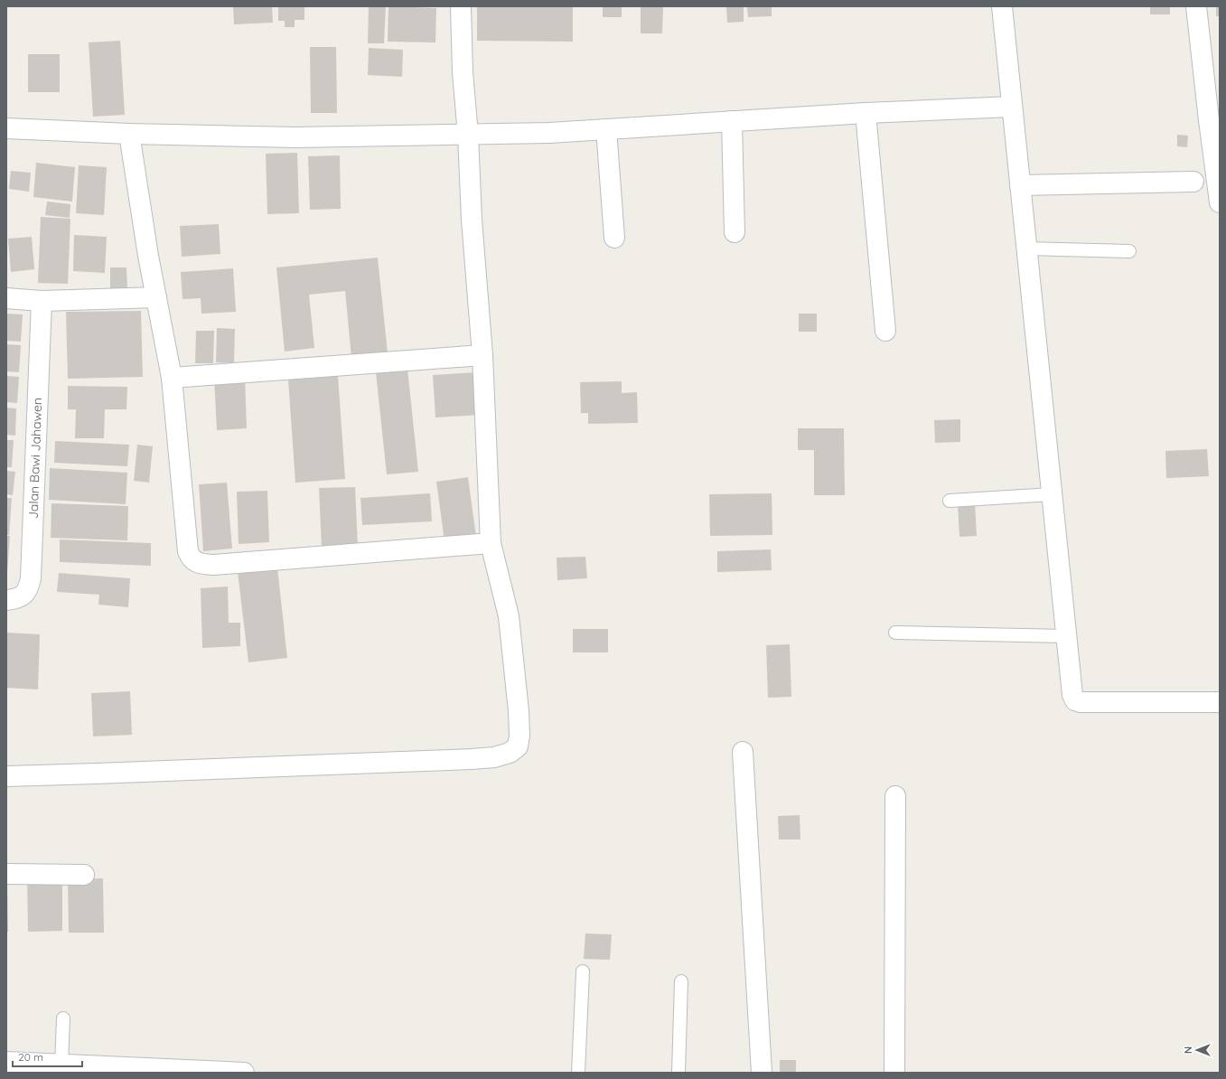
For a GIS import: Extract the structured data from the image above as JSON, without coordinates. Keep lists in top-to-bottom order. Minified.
{"streets":{"street":["Jalan Bawi Jahawen"]},"scale_bar":"20 m","north":"left"}
